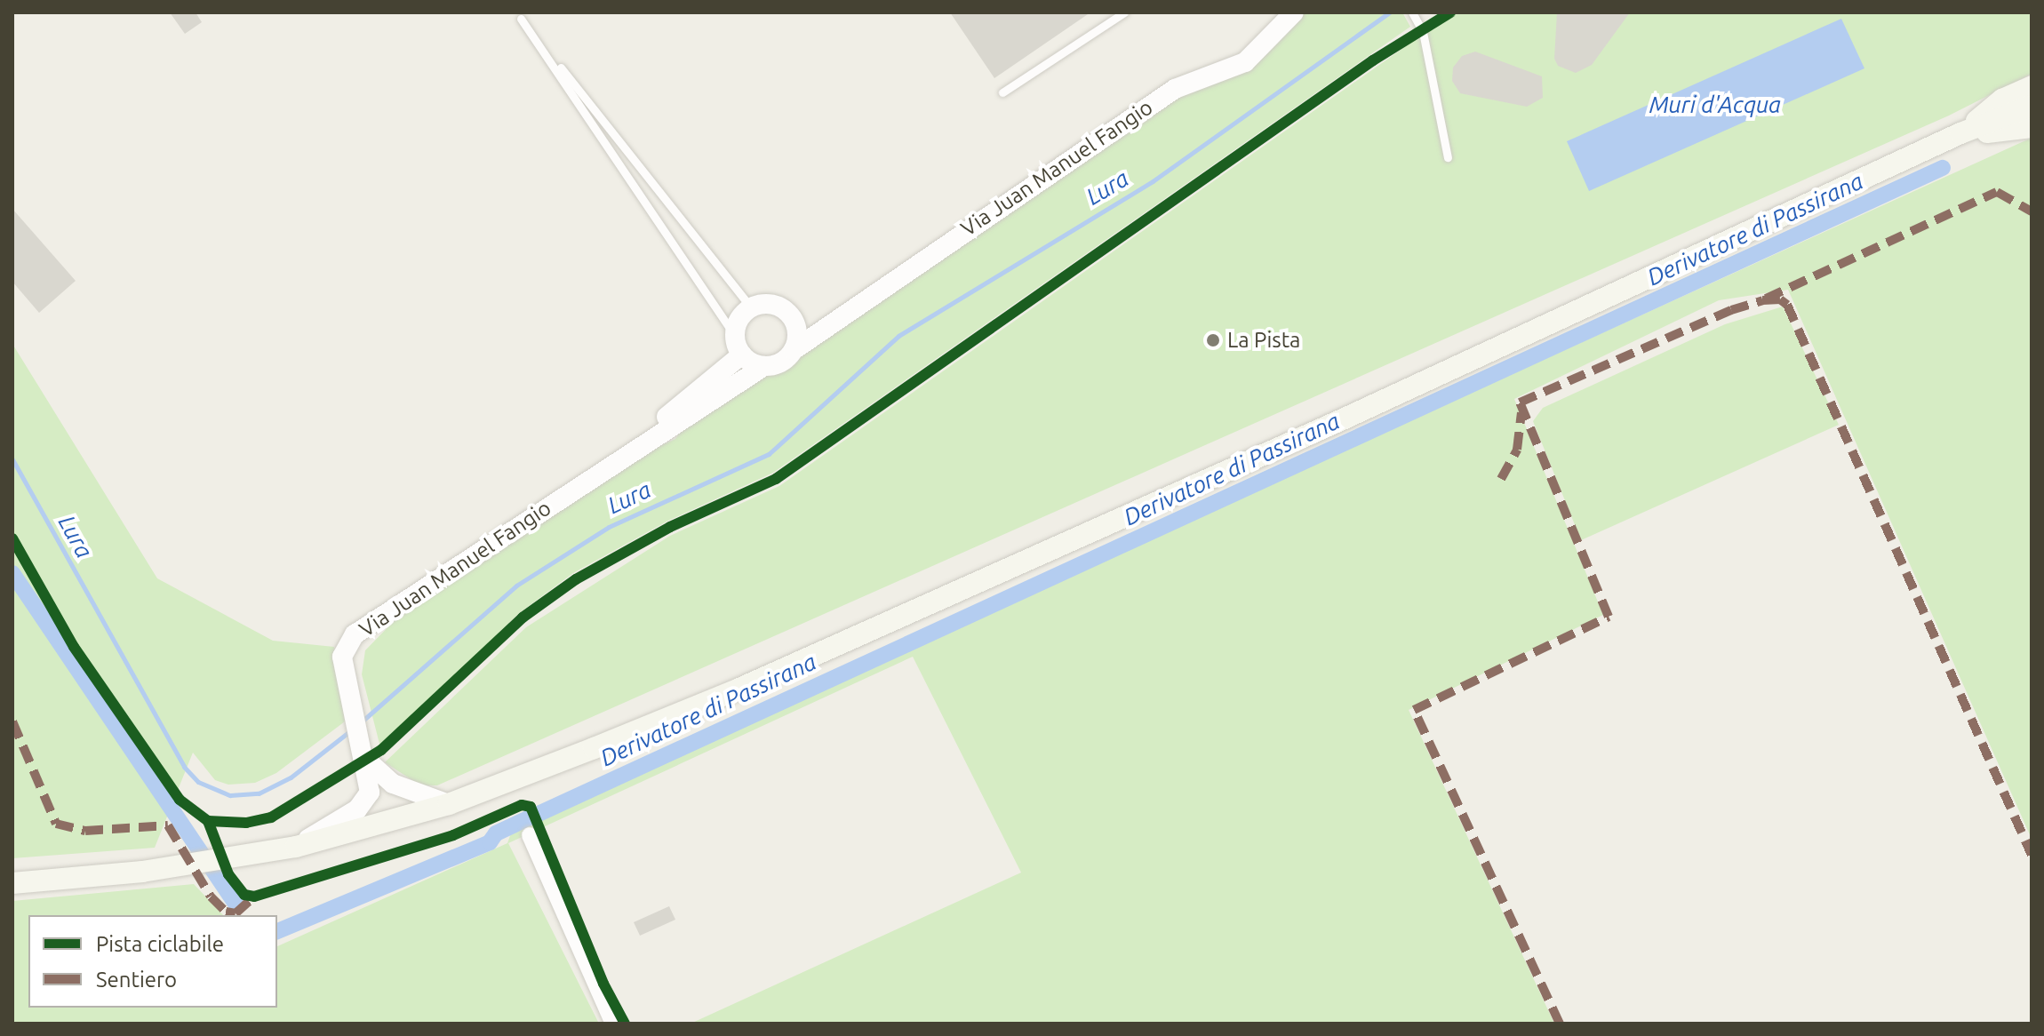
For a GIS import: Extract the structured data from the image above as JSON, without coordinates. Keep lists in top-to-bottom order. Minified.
{"streets":{"street":["Via Juan Manuel Fangio"]},"water":["Muri d'Acqua","Lura","Derivatore di Passirana"],"places":["La Pista"],"legend":["Pista ciclabile","Sentiero"]}
